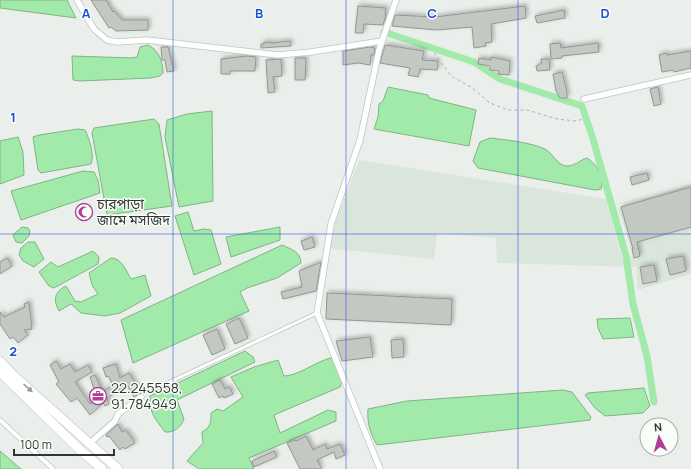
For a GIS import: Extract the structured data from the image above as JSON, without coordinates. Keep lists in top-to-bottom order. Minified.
{"places":{"mosque":["চারপাড়া জামে মসজিদ"],"office":["22.245558, 91.784949"]},"scale_bar":"100 m","north":"top","grid":{"columns":["A","B","C","D"],"rows":["1","2"]}}
